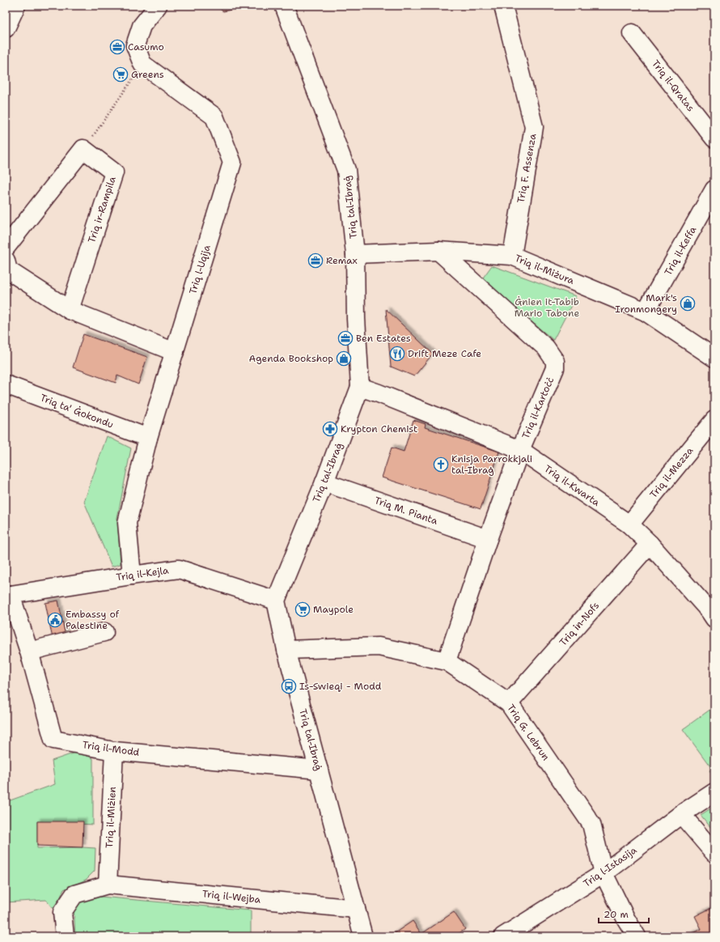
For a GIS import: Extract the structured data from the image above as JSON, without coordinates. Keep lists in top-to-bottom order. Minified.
{"streets":{"main road":["Triq il-Qratas","Triq F. Assenza","Triq tal-Ibraġ","Triq ir-Rampila","Triq il-Keffa","Triq l-Uqija","Triq il-Miżura","Triq il-Kartoċċ","Triq ta' Ġokondu","Triq il-Mezza","Triq il-Kwarta","Triq M. Pianta","Triq il-Kejla","Triq in-Nofs","Triq G. Lebrun","Triq il-Modd","Triq il-Miżien","Triq l-Istasija","Triq il-Wejba"]},"crossings":[["Triq F. Assenza","Triq il-Miżura"],["Triq tal-Ibraġ","Triq il-Miżura"],["Triq tal-Ibraġ","Triq il-Kwarta"],["Triq tal-Ibraġ","Triq M. Pianta"],["Triq tal-Ibraġ","Triq il-Kejla"],["Triq tal-Ibraġ","Triq G. Lebrun"],["Triq tal-Ibraġ","Triq il-Modd"],["Triq tal-Ibraġ","Triq il-Wejba"],["Triq il-Keffa","Triq il-Miżura"],["Triq l-Uqija","Triq ta' Ġokondu"],["Triq l-Uqija","Triq il-Kejla"],["Triq il-Miżura","Triq il-Kartoċċ"],["Triq il-Kartoċċ","Triq il-Kwarta"],["Triq il-Kartoċċ","Triq M. Pianta"],["Triq il-Kartoċċ","Triq G. Lebrun"],["Triq il-Mezza","Triq il-Kwarta"],["Triq il-Kwarta","Triq in-Nofs"],["Triq il-Kejla","Triq il-Modd"],["Triq in-Nofs","Triq G. Lebrun"],["Triq G. Lebrun","Triq l-Istasija"],["Triq il-Modd","Triq il-Miżien"],["Triq il-Miżien","Triq il-Wejba"]],"parks":["Ġnien it-Tabib Mario Tabone"],"places":{"office":["Casumo","Remax","Ben Estates"],"supermarket":["Greens","Maypole"],"shop":["Mark's Ironmongery","Agenda Bookshop"],"restaurant":["Drift Meze Cafe"],"pharmacy":["Krypton Chemist"],"church":["Knisja Parrokkjali tal-Ibraġ"],"public building":["Embassy of Palestine"],"bus stop":["Is-Swieqi - Modd"]},"scale_bar":"20 m"}
